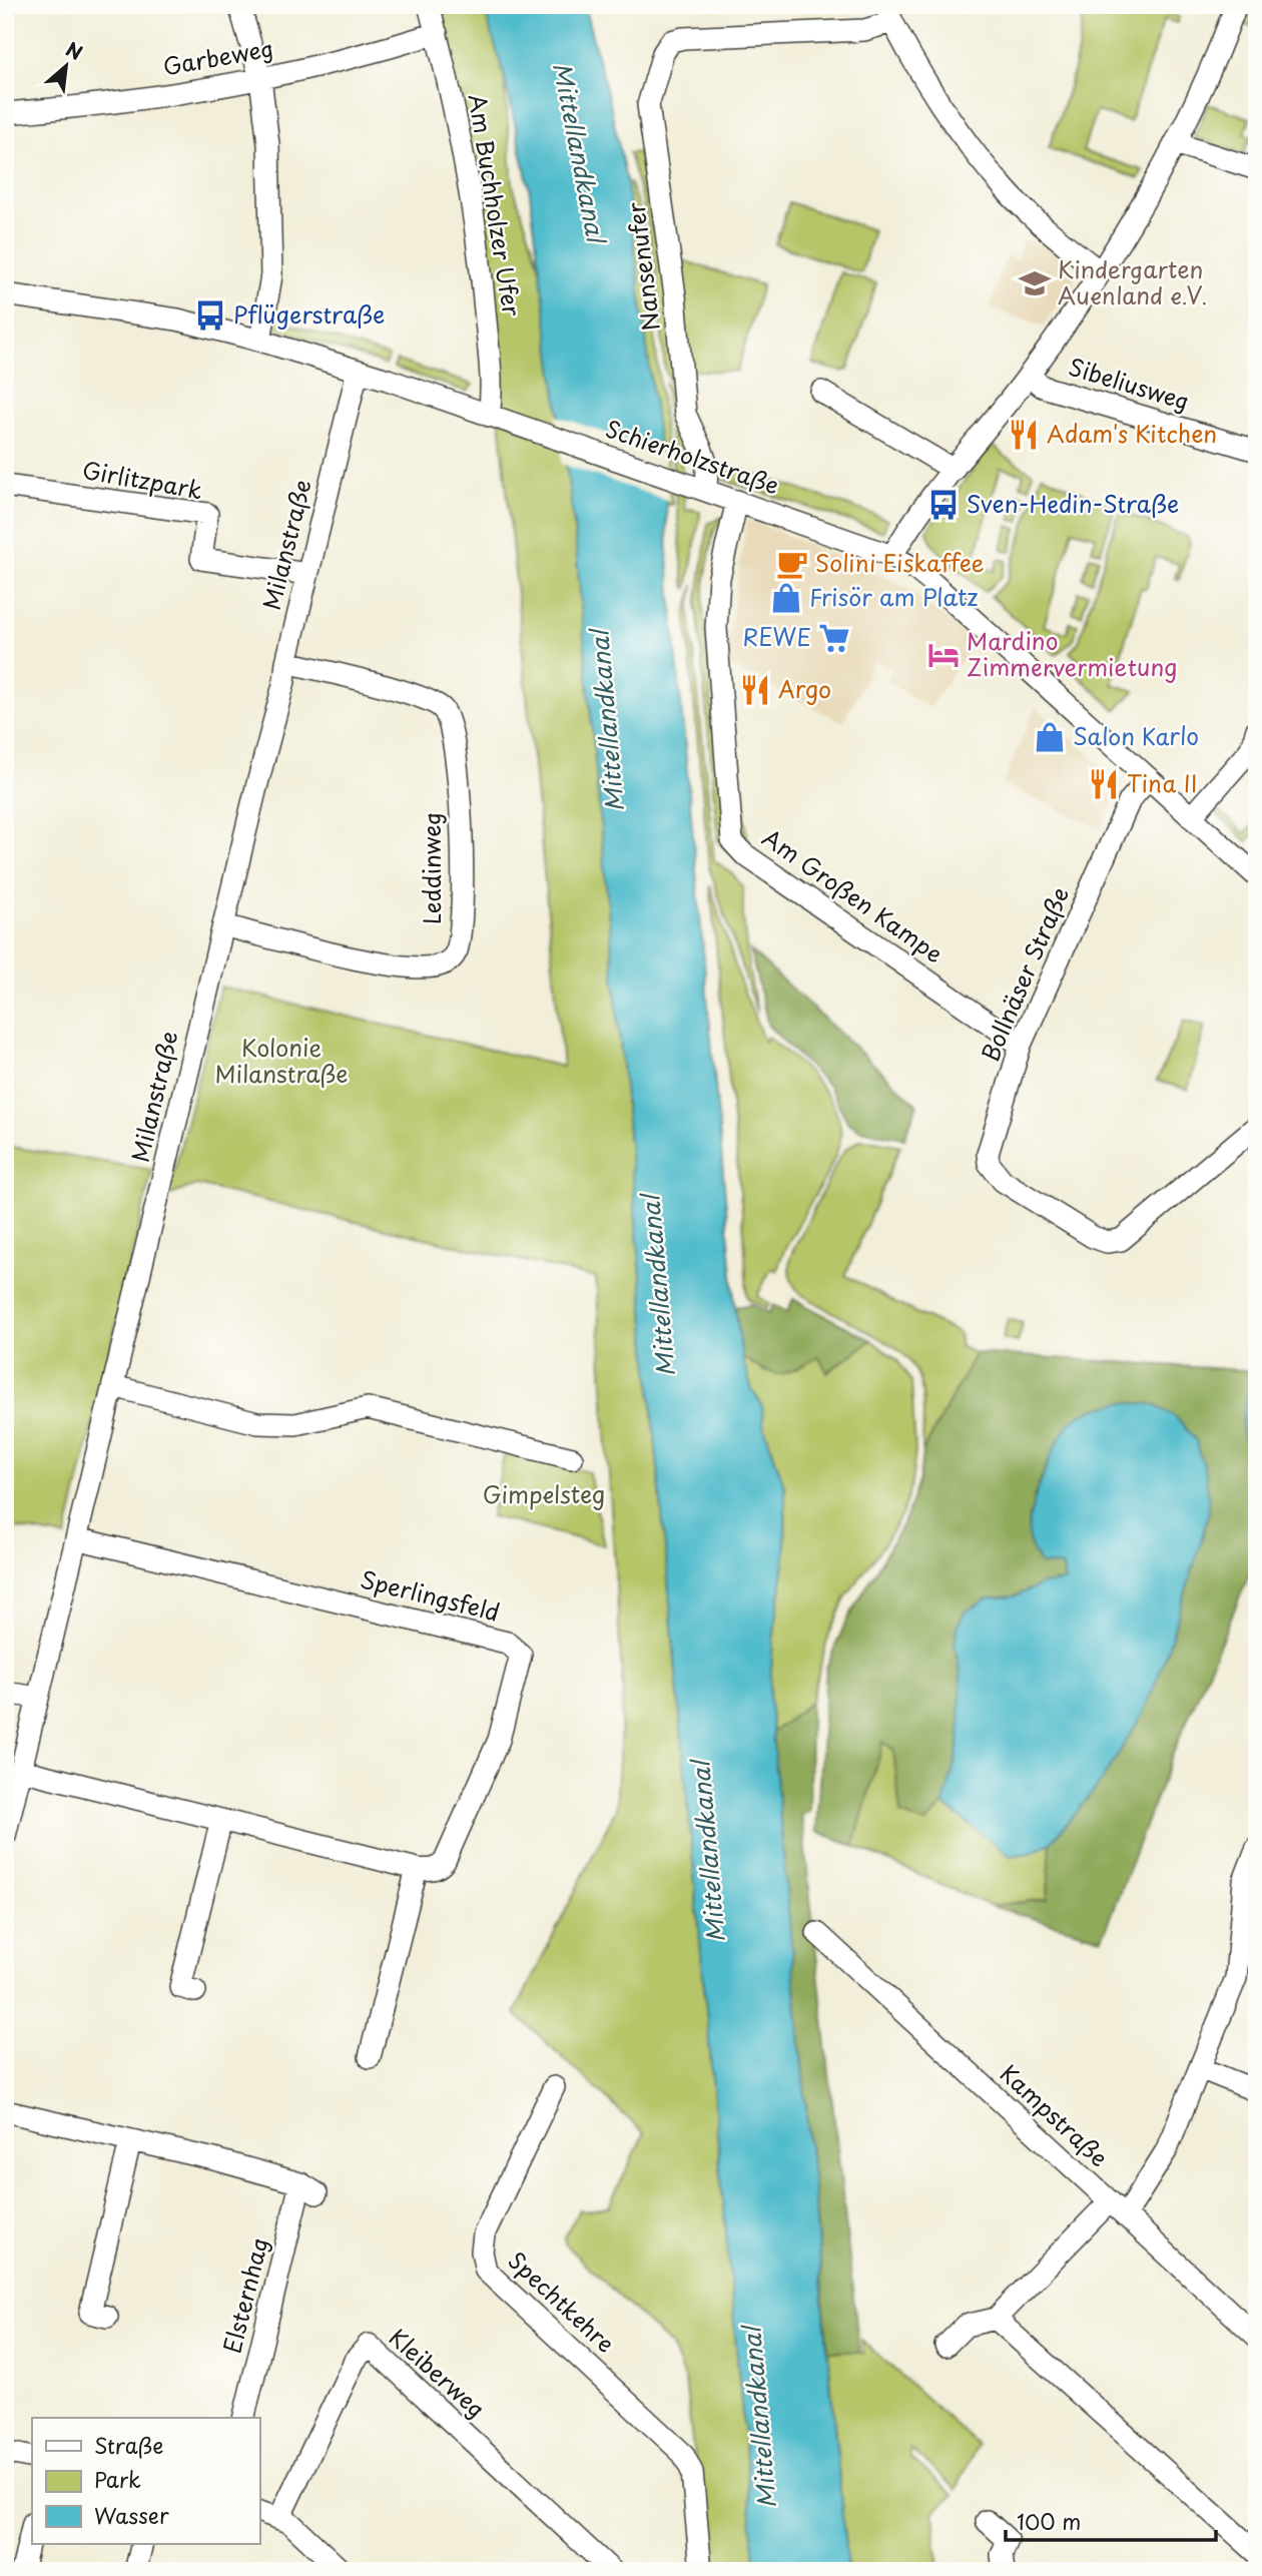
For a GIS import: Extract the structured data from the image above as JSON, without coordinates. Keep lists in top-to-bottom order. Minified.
{"streets":{"street":["Garbeweg","Am Buchholzer Ufer","Nansenufer","Sibeliusweg","Schierholzstraße","Girlitzpark","Milanstraße","Leddinweg","Am Großen Kampe","Bollnäser Straße","Sperlingsfeld","Kampstraße","Elsternhag","Spechtkehre","Kleiberweg"]},"crossings":[["Garbeweg","Am Buchholzer Ufer"],["Am Buchholzer Ufer","Schierholzstraße"],["Nansenufer","Schierholzstraße"],["Schierholzstraße","Milanstraße"],["Schierholzstraße","Am Großen Kampe"],["Schierholzstraße","Bollnäser Straße"],["Girlitzpark","Milanstraße"],["Milanstraße","Leddinweg"],["Milanstraße","Sperlingsfeld"],["Am Großen Kampe","Bollnäser Straße"]],"water":["Mittellandkanal"],"parks":["Kolonie Milanstraße","Gimpelsteg"],"places":{"school or university":["Kindergarten Auenland e.V."],"bus stop":["Pflügerstraße","Sven-Hedin-Straße"],"restaurant":["Adam's Kitchen","Argo","Tina II"],"cafe":["Solini Eiskaffee"],"shop":["Frisör am Platz","Salon Karlo"],"supermarket":["REWE"],"hotel":["Mardino Zimmervermietung"]},"legend":["Straße","Park","Wasser"],"scale_bar":"100 m","north":"top right"}
